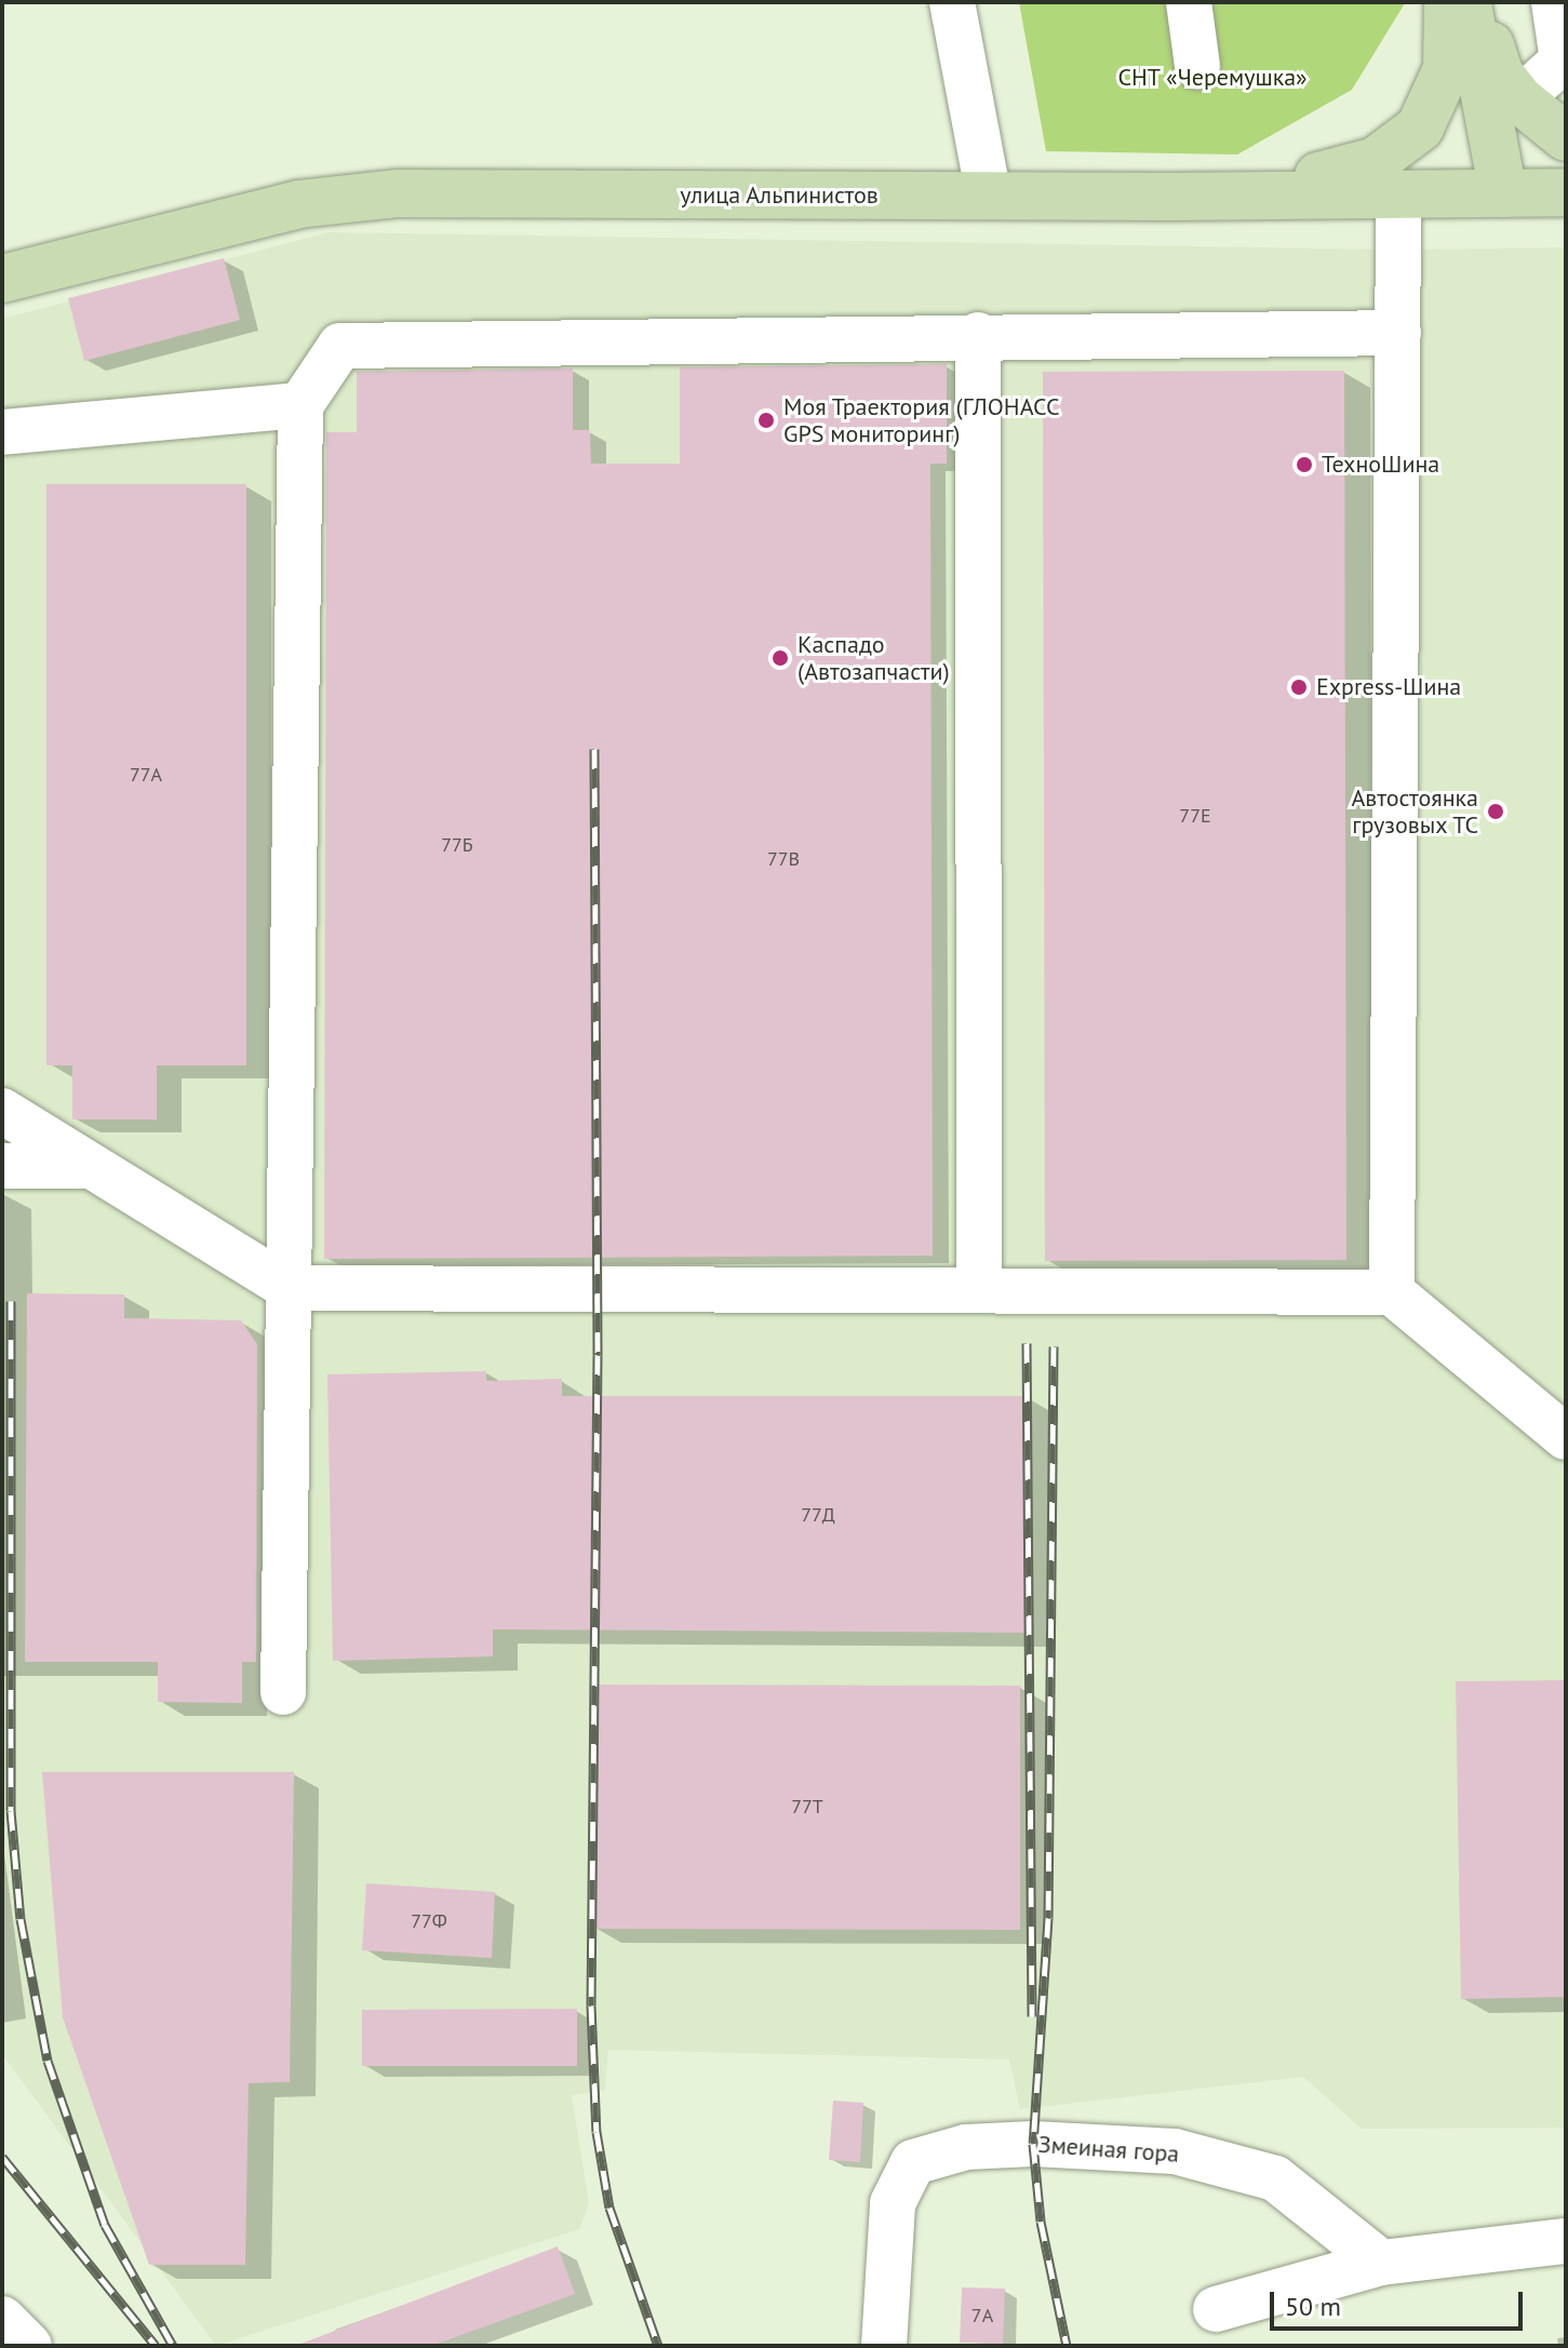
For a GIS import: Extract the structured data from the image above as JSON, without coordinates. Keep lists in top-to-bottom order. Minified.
{"streets":{"main road":["улица Альпинистов"],"street":["Змеиная гора"]},"parks":["СНТ «Черемушка»"],"places":["Моя Траектория (ГЛОНАСС GPS мониторинг)","ТехноШина","Каспадо (Автозапчасти)","Express-Шина","Автостоянка грузовых ТС"],"house_numbers":["77А","77Е","77Б","77В","77Д","77Т","77Ф","7А"],"scale_bar":"50 m"}
